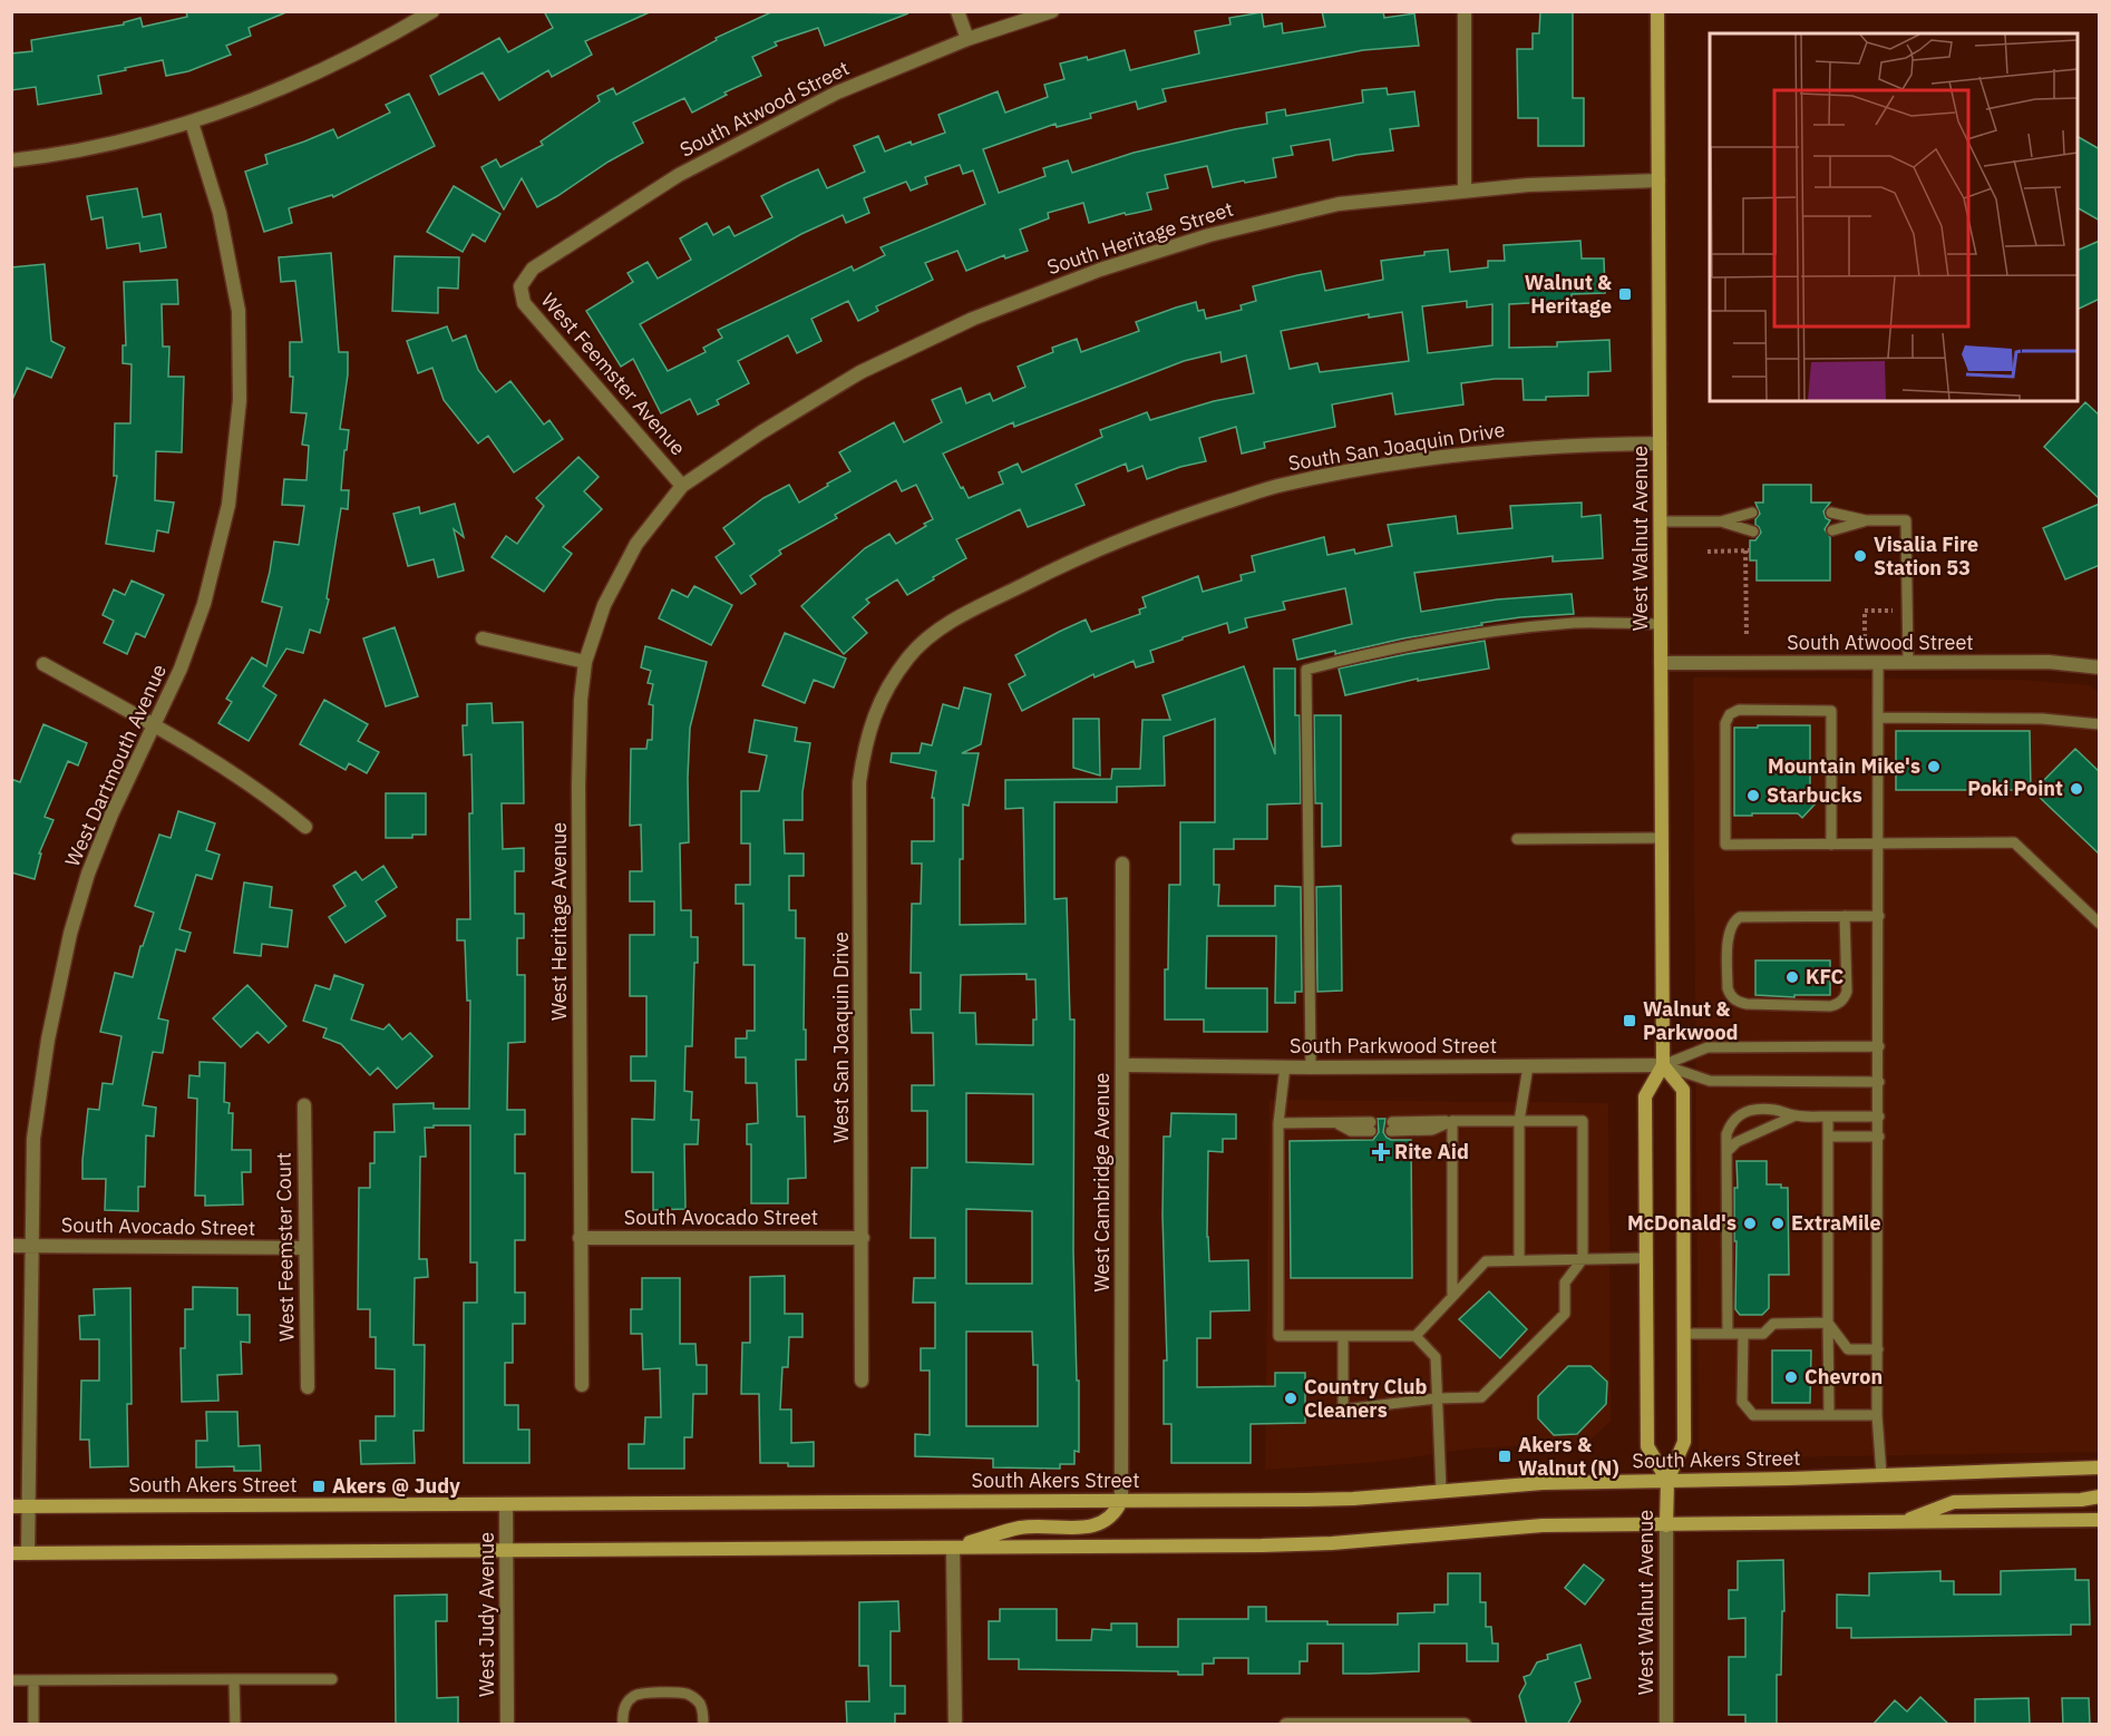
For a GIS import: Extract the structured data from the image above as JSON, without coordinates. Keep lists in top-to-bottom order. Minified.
{"streets":{"main road":["West Walnut Avenue","South Akers Street"],"street":["South Atwood Street","South Heritage Street","West Feemster Avenue","South San Joaquin Drive","West Dartmouth Avenue","West Heritage Avenue","West San Joaquin Drive","South Parkwood Street","West Cambridge Avenue","South Avocado Street","West Feemster Court","West Judy Avenue"]},"crossings":[["South Atwood Street","West Feemster Avenue"],["South Atwood Street","West Walnut Avenue"],["South Heritage Street","West Feemster Avenue"],["South Heritage Street","West Walnut Avenue"],["South Heritage Street","West Heritage Avenue"],["West Feemster Avenue","West Heritage Avenue"],["South San Joaquin Drive","West Walnut Avenue"],["South San Joaquin Drive","West San Joaquin Drive"],["West Walnut Avenue","South Parkwood Street"],["West Walnut Avenue","South Akers Street"],["West Dartmouth Avenue","South Avocado Street"],["West Dartmouth Avenue","South Akers Street"],["West Heritage Avenue","South Avocado Street"],["West San Joaquin Drive","South Avocado Street"],["South Parkwood Street","West Cambridge Avenue"],["West Cambridge Avenue","South Akers Street"],["South Avocado Street","West Feemster Court"],["South Akers Street","West Judy Avenue"]],"places":{"transit":["Walnut & Heritage","Walnut & Parkwood","Akers & Walnut (N)","Akers @ Judy"],"other":["Visalia Fire Station 53","Mountain Mike's","Poki Point","Starbucks","KFC","McDonald's","ExtraMile","Chevron","Country Club Cleaners"],"health":["Rite Aid"]}}
